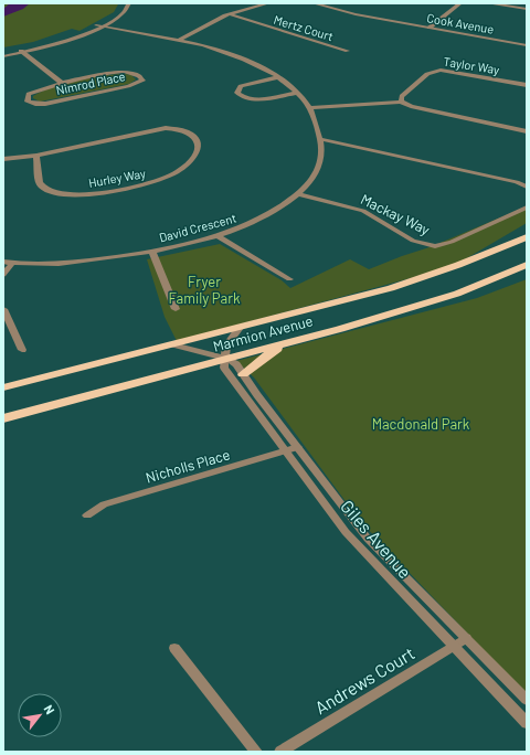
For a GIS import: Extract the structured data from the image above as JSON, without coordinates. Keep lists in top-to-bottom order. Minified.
{"streets":{"highway":["Marmion Avenue"],"street":["Cook Avenue","Mertz Court","Taylor Way","Nimrod Place","Hurley Way","Mackay Way","David Crescent","Nicholls Place","Giles Avenue","Andrews Court"]},"crossings":[["Mackay Way","David Crescent"],["Marmion Avenue","Giles Avenue"],["Nicholls Place","Giles Avenue"],["Giles Avenue","Andrews Court"]],"parks":["Fryer Family Park","Macdonald Park"],"north":"top right"}
